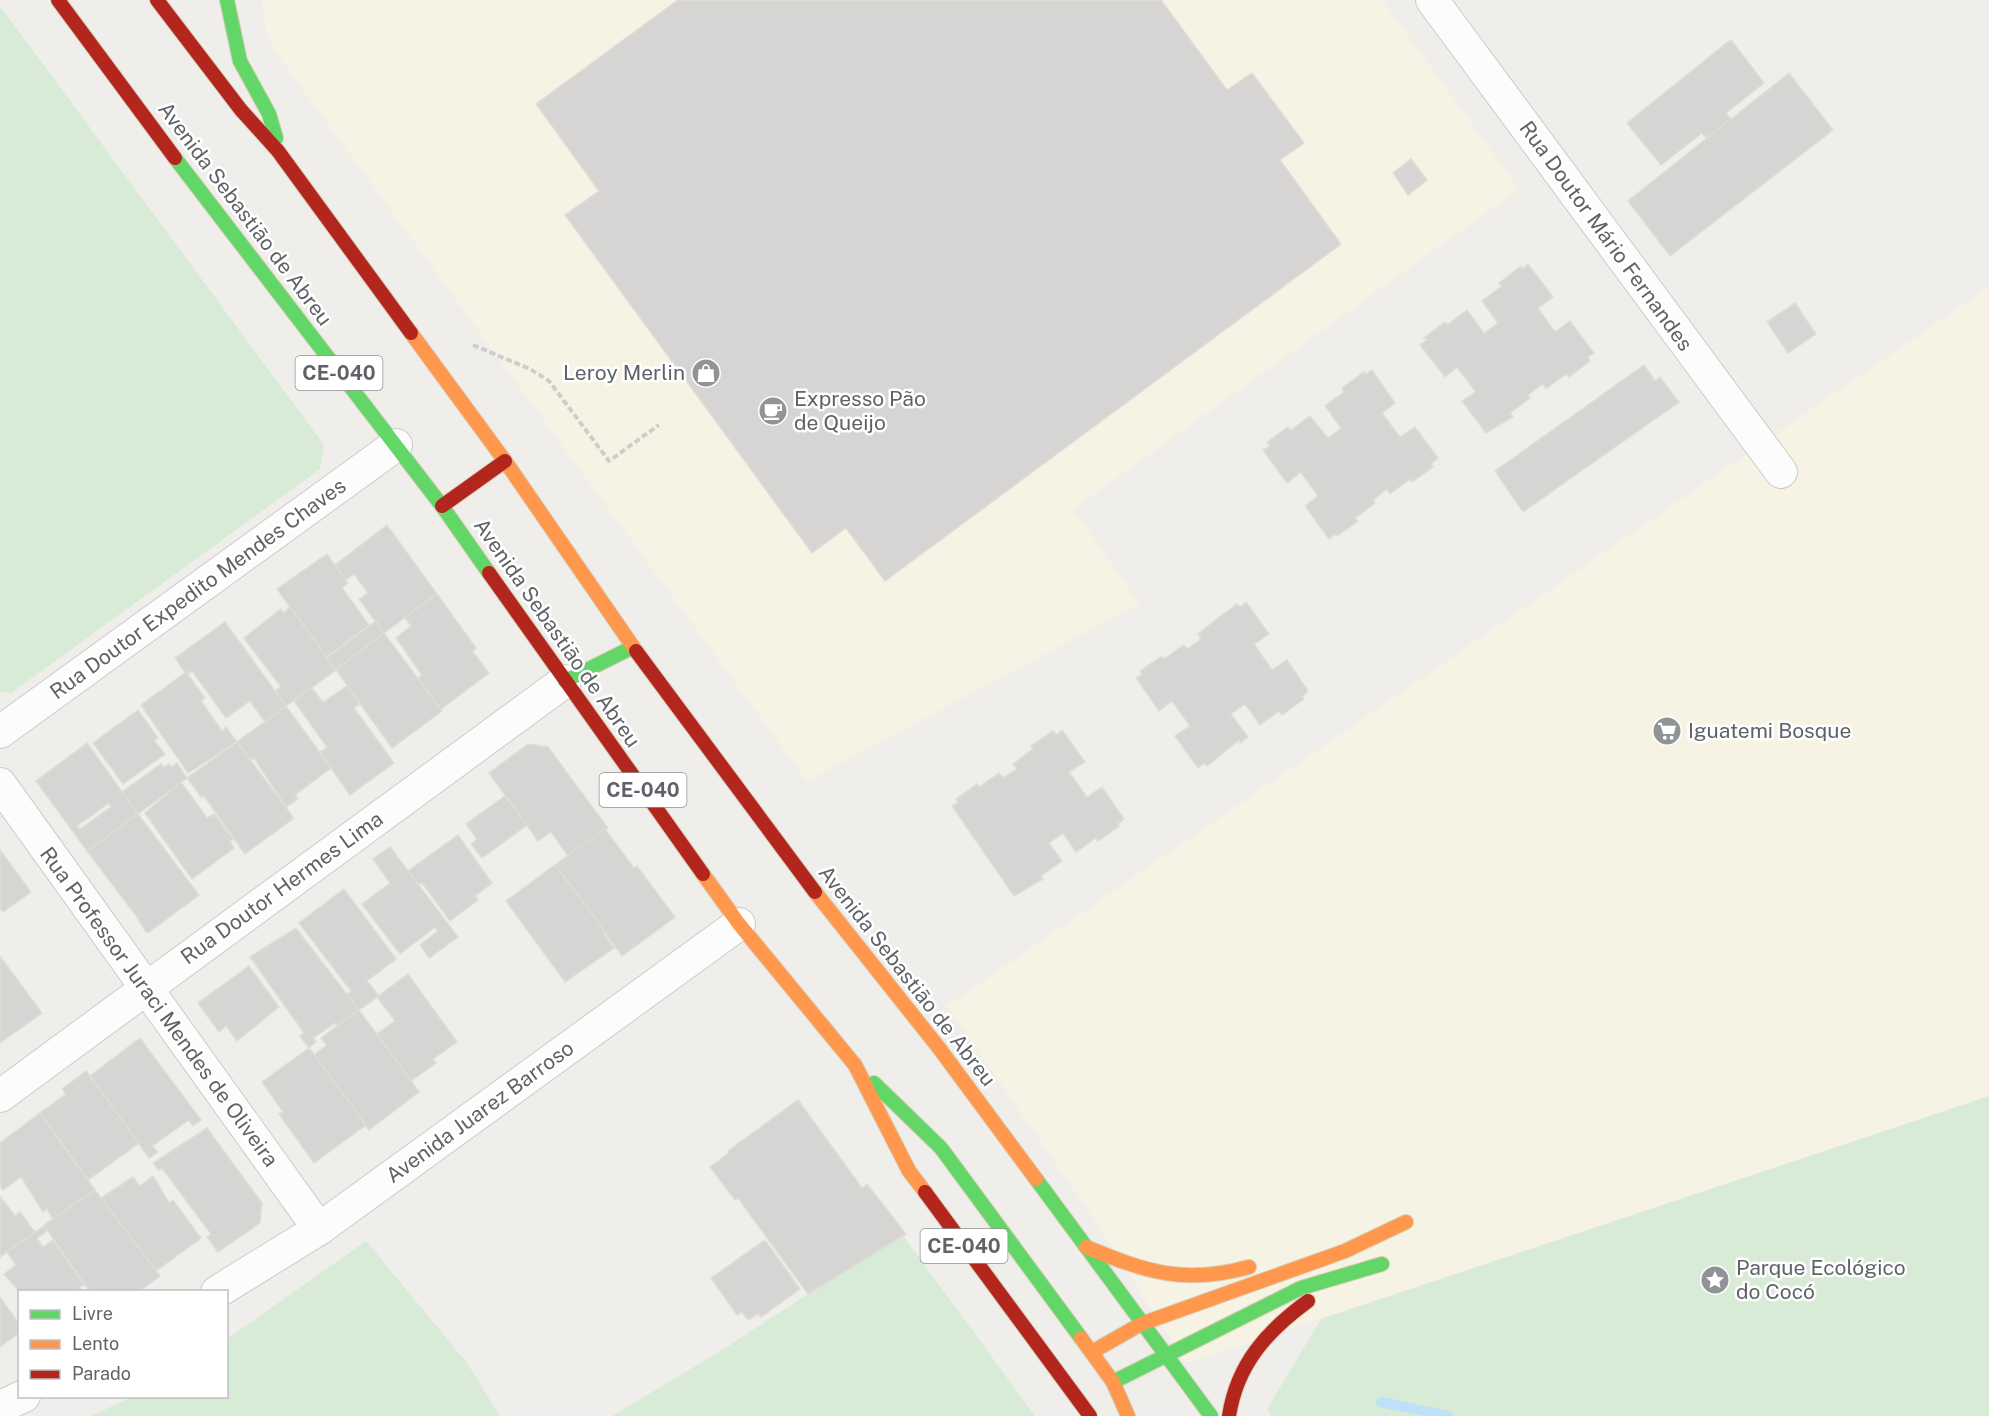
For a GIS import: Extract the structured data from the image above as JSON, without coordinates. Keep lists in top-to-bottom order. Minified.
{"streets":{"main road":["Avenida Sebastião de Abreu","CE-040"],"street":["Rua Doutor Mário Fernandes","Rua Doutor Expedito Mendes Chaves","Rua Doutor Hermes Lima","Rua Professor Juraci Mendes de Oliveira","Avenida Juarez Barroso"]},"crossings":[["Avenida Sebastião de Abreu","Rua Doutor Expedito Mendes Chaves"],["Avenida Sebastião de Abreu","Rua Doutor Hermes Lima"],["Avenida Sebastião de Abreu","Avenida Juarez Barroso"],["Rua Doutor Hermes Lima","Rua Professor Juraci Mendes de Oliveira"],["Rua Professor Juraci Mendes de Oliveira","Avenida Juarez Barroso"]],"places":{"shop":["Leroy Merlin"],"cafe":["Expresso Pão de Queijo"],"supermarket":["Iguatemi Bosque"],"place":["Parque Ecológico do Cocó"]},"legend":["Livre","Lento","Parado"]}
